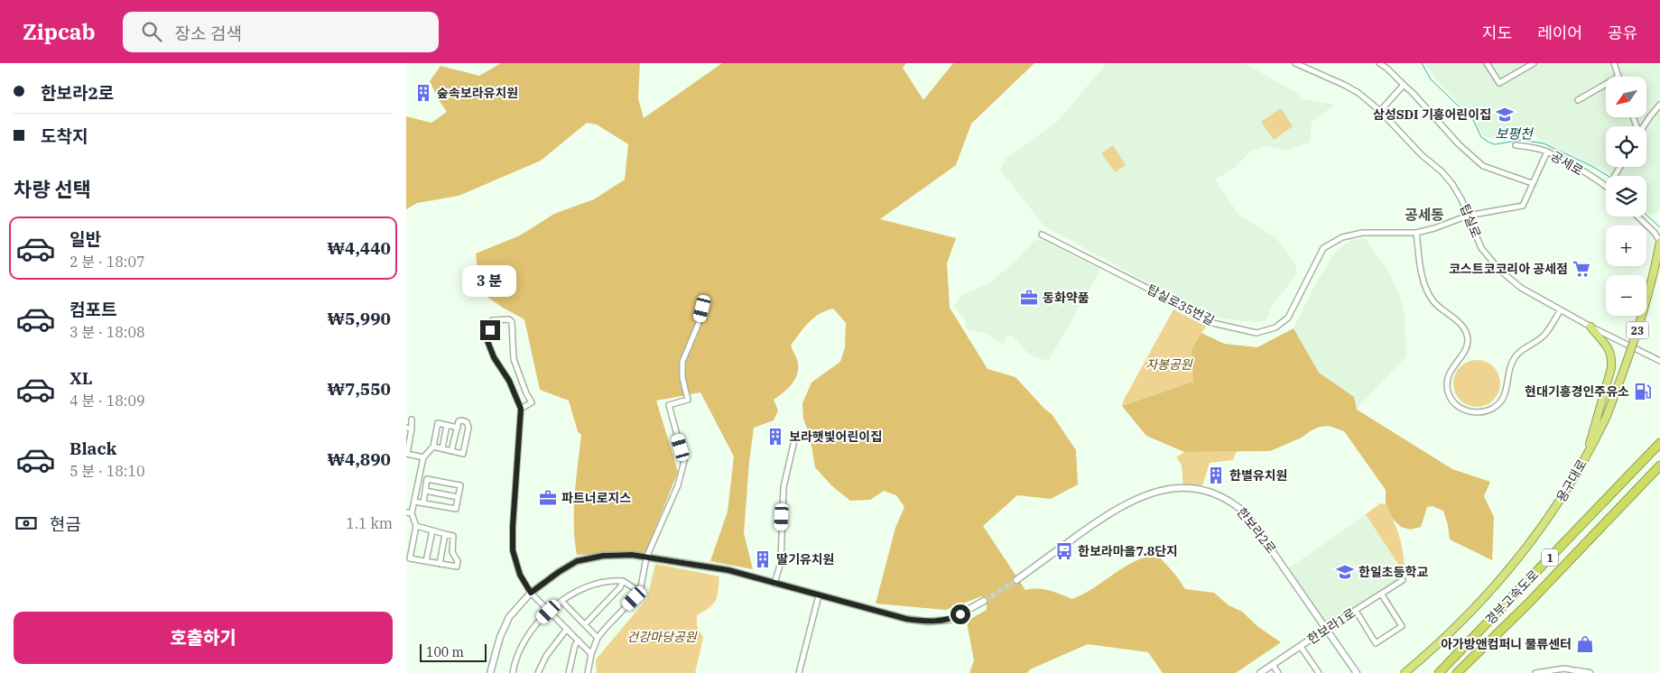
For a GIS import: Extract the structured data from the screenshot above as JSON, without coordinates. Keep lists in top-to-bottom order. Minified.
{"streets":{"highway":["23","용구대로","1","경부고속도로"],"street":["공세로","탑실로","탑실로35번길","한보라2로","한보라1로"]},"crossings":[["탑실로","탑실로35번길"],["한보라2로","한보라1로"]],"districts":["공세동"],"water":["보평천"],"parks":["자봉공원","건강마당공원"],"places":{"building":["숲속보라유치원","보라햇빛어린이집","한별유치원","딸기유치원"],"school or university":["삼성SDI 기흥어린이집","한일초등학교"],"supermarket":["코스트코코리아 공세점"],"office":["동화약품","파트너로지스"],"fuel station":["현대기흥경인주유소"],"bus stop":["한보라마을7.8단지"],"shop":["아가방앤컴퍼니 물류센터"]},"scale_bar":"100 m","north":"bottom left","page":{"header":"Zipcab","search":"장소 검색","nav":["지도","레이어","공유"],"banner":["한보라2로","도착지"],"map_buttons":["+","−"],"heading":"차량 선택","list":[{"name":"일반","note":"2 분 · 18:07","value":"₩4,440"},{"name":"컴포트","note":"3 분 · 18:08","value":"₩5,990"},{"name":"XL","note":"4 분 · 18:09","value":"₩7,550"},{"name":"Black","note":"5 분 · 18:10","value":"₩4,890"}],"bubble":"3 분","pay":["현금","1.1 km"],"buttons":"호출하기","scale":"100 m"}}
